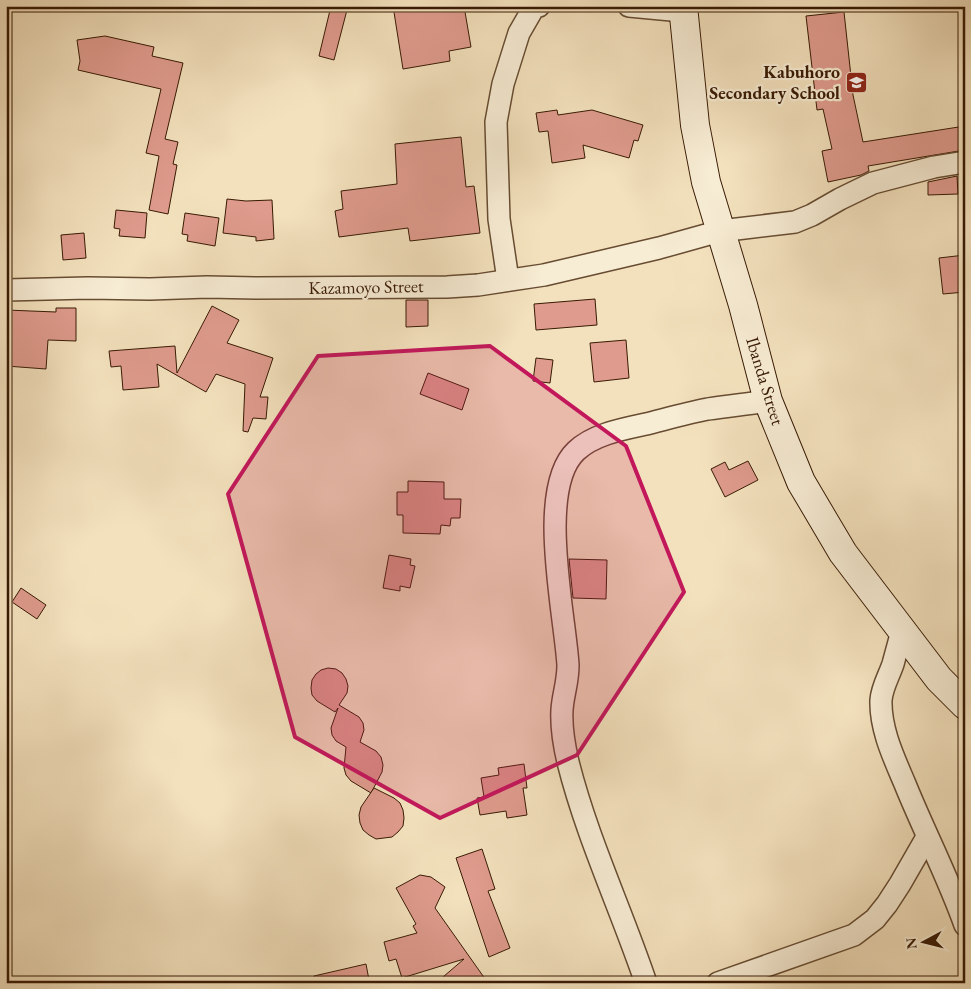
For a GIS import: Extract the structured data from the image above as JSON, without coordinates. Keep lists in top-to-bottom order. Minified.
{"streets":{"street":["Kazamoyo Street","Ibanda Street"]},"crossings":[["Kazamoyo Street","Ibanda Street"]],"places":{"school or university":["Kabuhoro Secondary School"]},"north":"left"}
